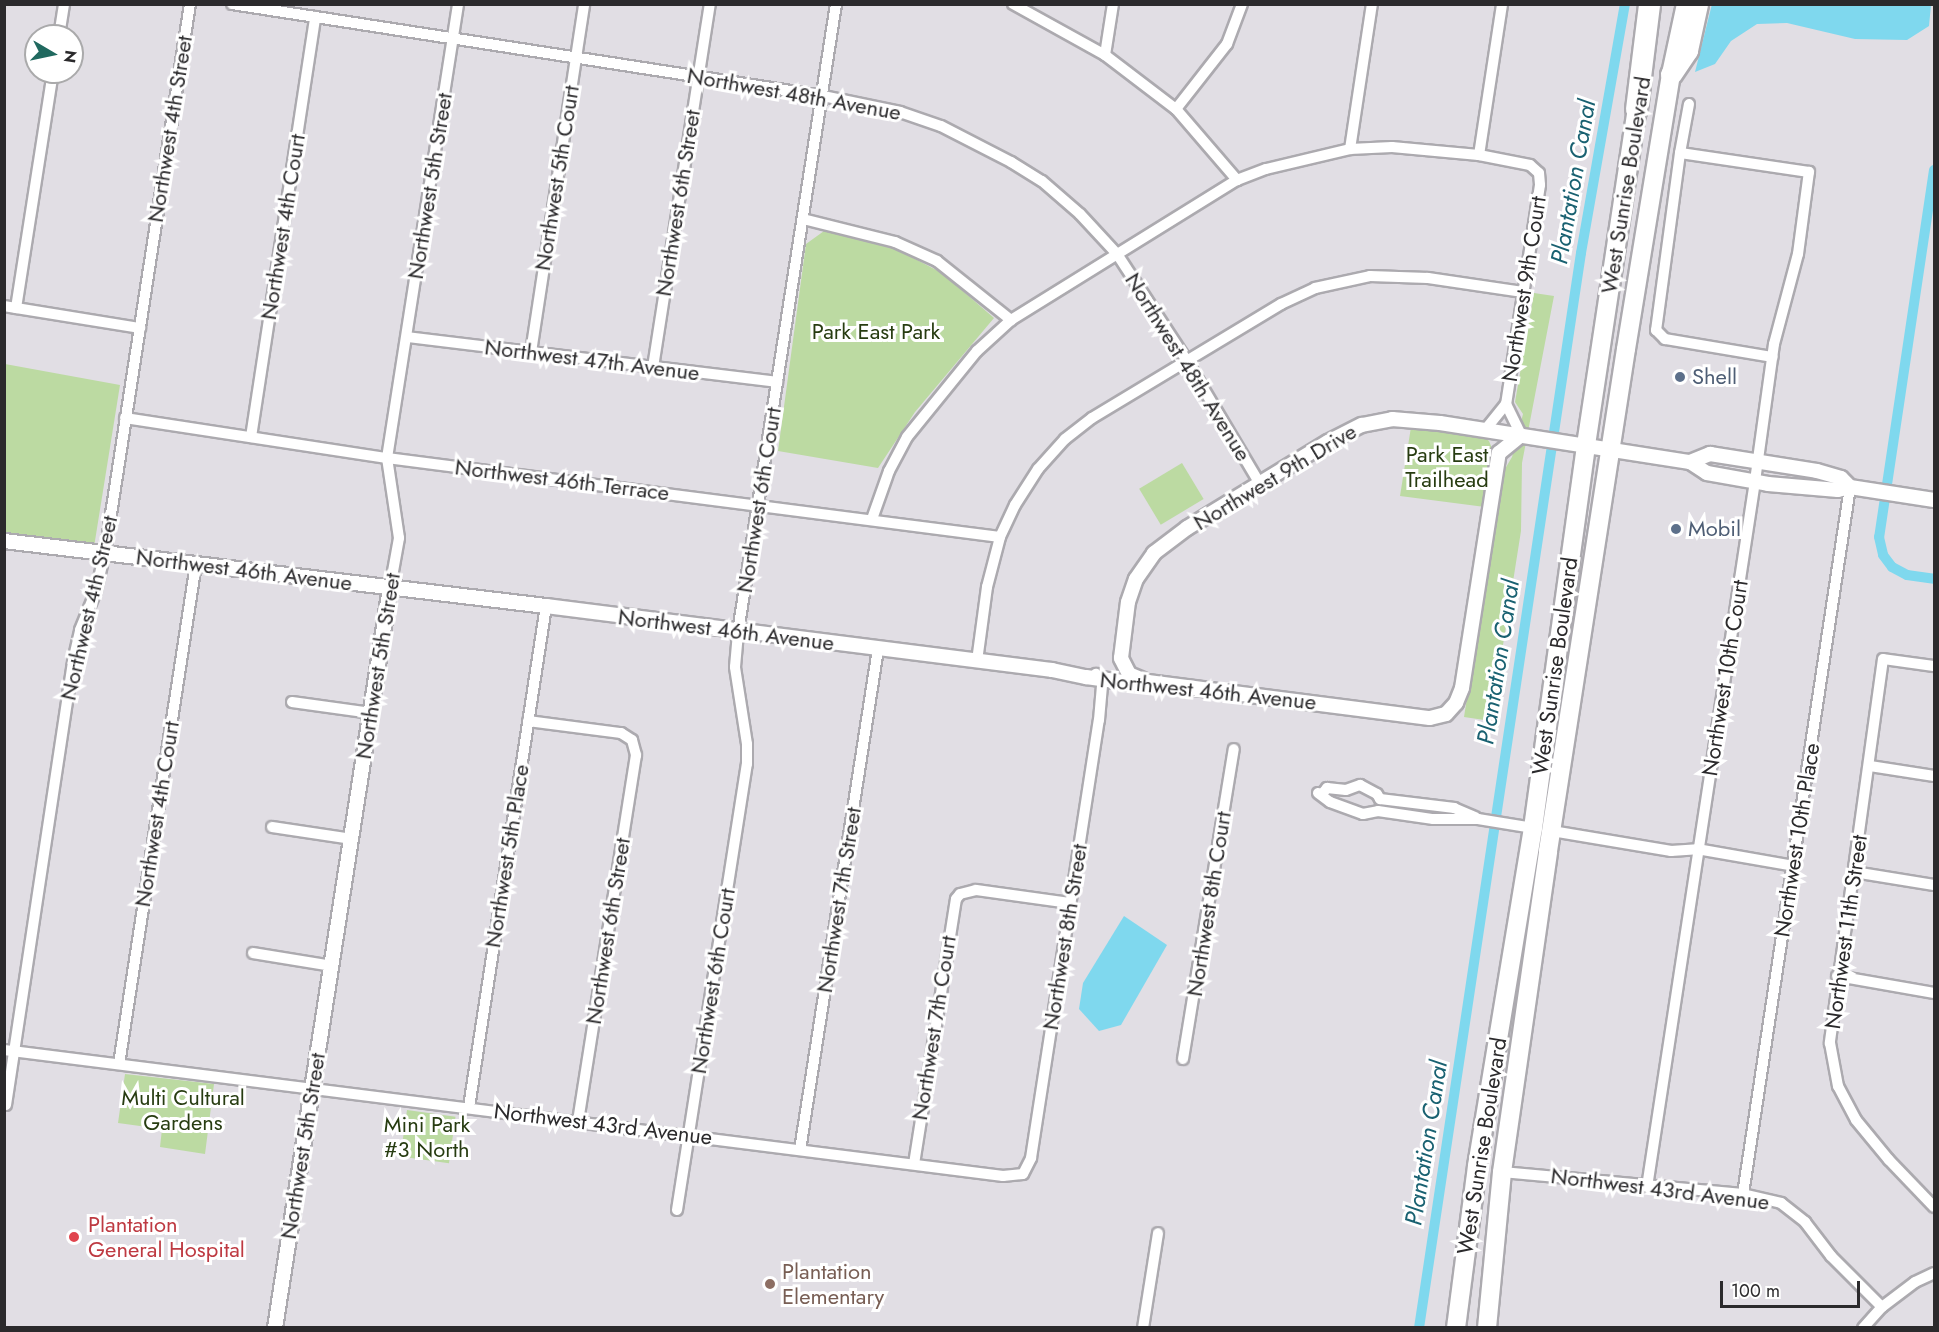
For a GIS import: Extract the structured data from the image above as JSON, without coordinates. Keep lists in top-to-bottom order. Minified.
{"streets":{"main road":["West Sunrise Boulevard"],"street":["Northwest 48th Avenue","Northwest 4th Street","Northwest 5th Court","Northwest 5th Street","Northwest 6th Street","Northwest 4th Court","Northwest 9th Court","Northwest 47th Avenue","Northwest 9th Drive","Northwest 46th Terrace","Northwest 6th Court","Northwest 46th Avenue","Northwest 10th Court","Northwest 10th Place","Northwest 5th Place","Northwest 7th Street","Northwest 8th Court","Northwest 11th Street","Northwest 8th Street","Northwest 7th Court","Northwest 43rd Avenue"]},"crossings":[["Northwest 48th Avenue","Northwest 5th Court"],["Northwest 48th Avenue","Northwest 5th Street"],["Northwest 48th Avenue","Northwest 6th Street"],["Northwest 48th Avenue","Northwest 4th Court"],["Northwest 48th Avenue","Northwest 9th Drive"],["Northwest 48th Avenue","Northwest 6th Court"],["Northwest 4th Street","Northwest 46th Terrace"],["Northwest 4th Street","Northwest 46th Avenue"],["Northwest 4th Street","Northwest 43rd Avenue"],["Northwest 5th Court","Northwest 47th Avenue"],["West Sunrise Boulevard","Northwest 9th Drive"],["West Sunrise Boulevard","Northwest 43rd Avenue"],["Northwest 5th Street","Northwest 47th Avenue"],["Northwest 5th Street","Northwest 46th Terrace"],["Northwest 5th Street","Northwest 46th Avenue"],["Northwest 5th Street","Northwest 43rd Avenue"],["Northwest 6th Street","Northwest 47th Avenue"],["Northwest 6th Street","Northwest 5th Place"],["Northwest 6th Street","Northwest 43rd Avenue"],["Northwest 4th Court","Northwest 46th Terrace"],["Northwest 4th Court","Northwest 46th Avenue"],["Northwest 4th Court","Northwest 43rd Avenue"],["Northwest 9th Court","Northwest 9th Drive"],["Northwest 47th Avenue","Northwest 6th Court"],["Northwest 46th Terrace","Northwest 6th Court"],["Northwest 6th Court","Northwest 46th Avenue"],["Northwest 6th Court","Northwest 43rd Avenue"],["Northwest 46th Avenue","Northwest 5th Place"],["Northwest 46th Avenue","Northwest 7th Street"],["Northwest 46th Avenue","Northwest 8th Street"],["Northwest 10th Court","Northwest 43rd Avenue"],["Northwest 10th Place","Northwest 43rd Avenue"],["Northwest 5th Place","Northwest 43rd Avenue"],["Northwest 7th Street","Northwest 43rd Avenue"],["Northwest 8th Street","Northwest 7th Court"],["Northwest 8th Street","Northwest 43rd Avenue"],["Northwest 7th Court","Northwest 43rd Avenue"]],"water":["Plantation Canal"],"parks":["Park East Park","Park East Trailhead","Multi Cultural Gardens","Mini Park #3 North"],"places":["Shell","Mobil","Plantation General Hospital","Plantation Elementary"],"scale_bar":"100 m","north":"right"}
